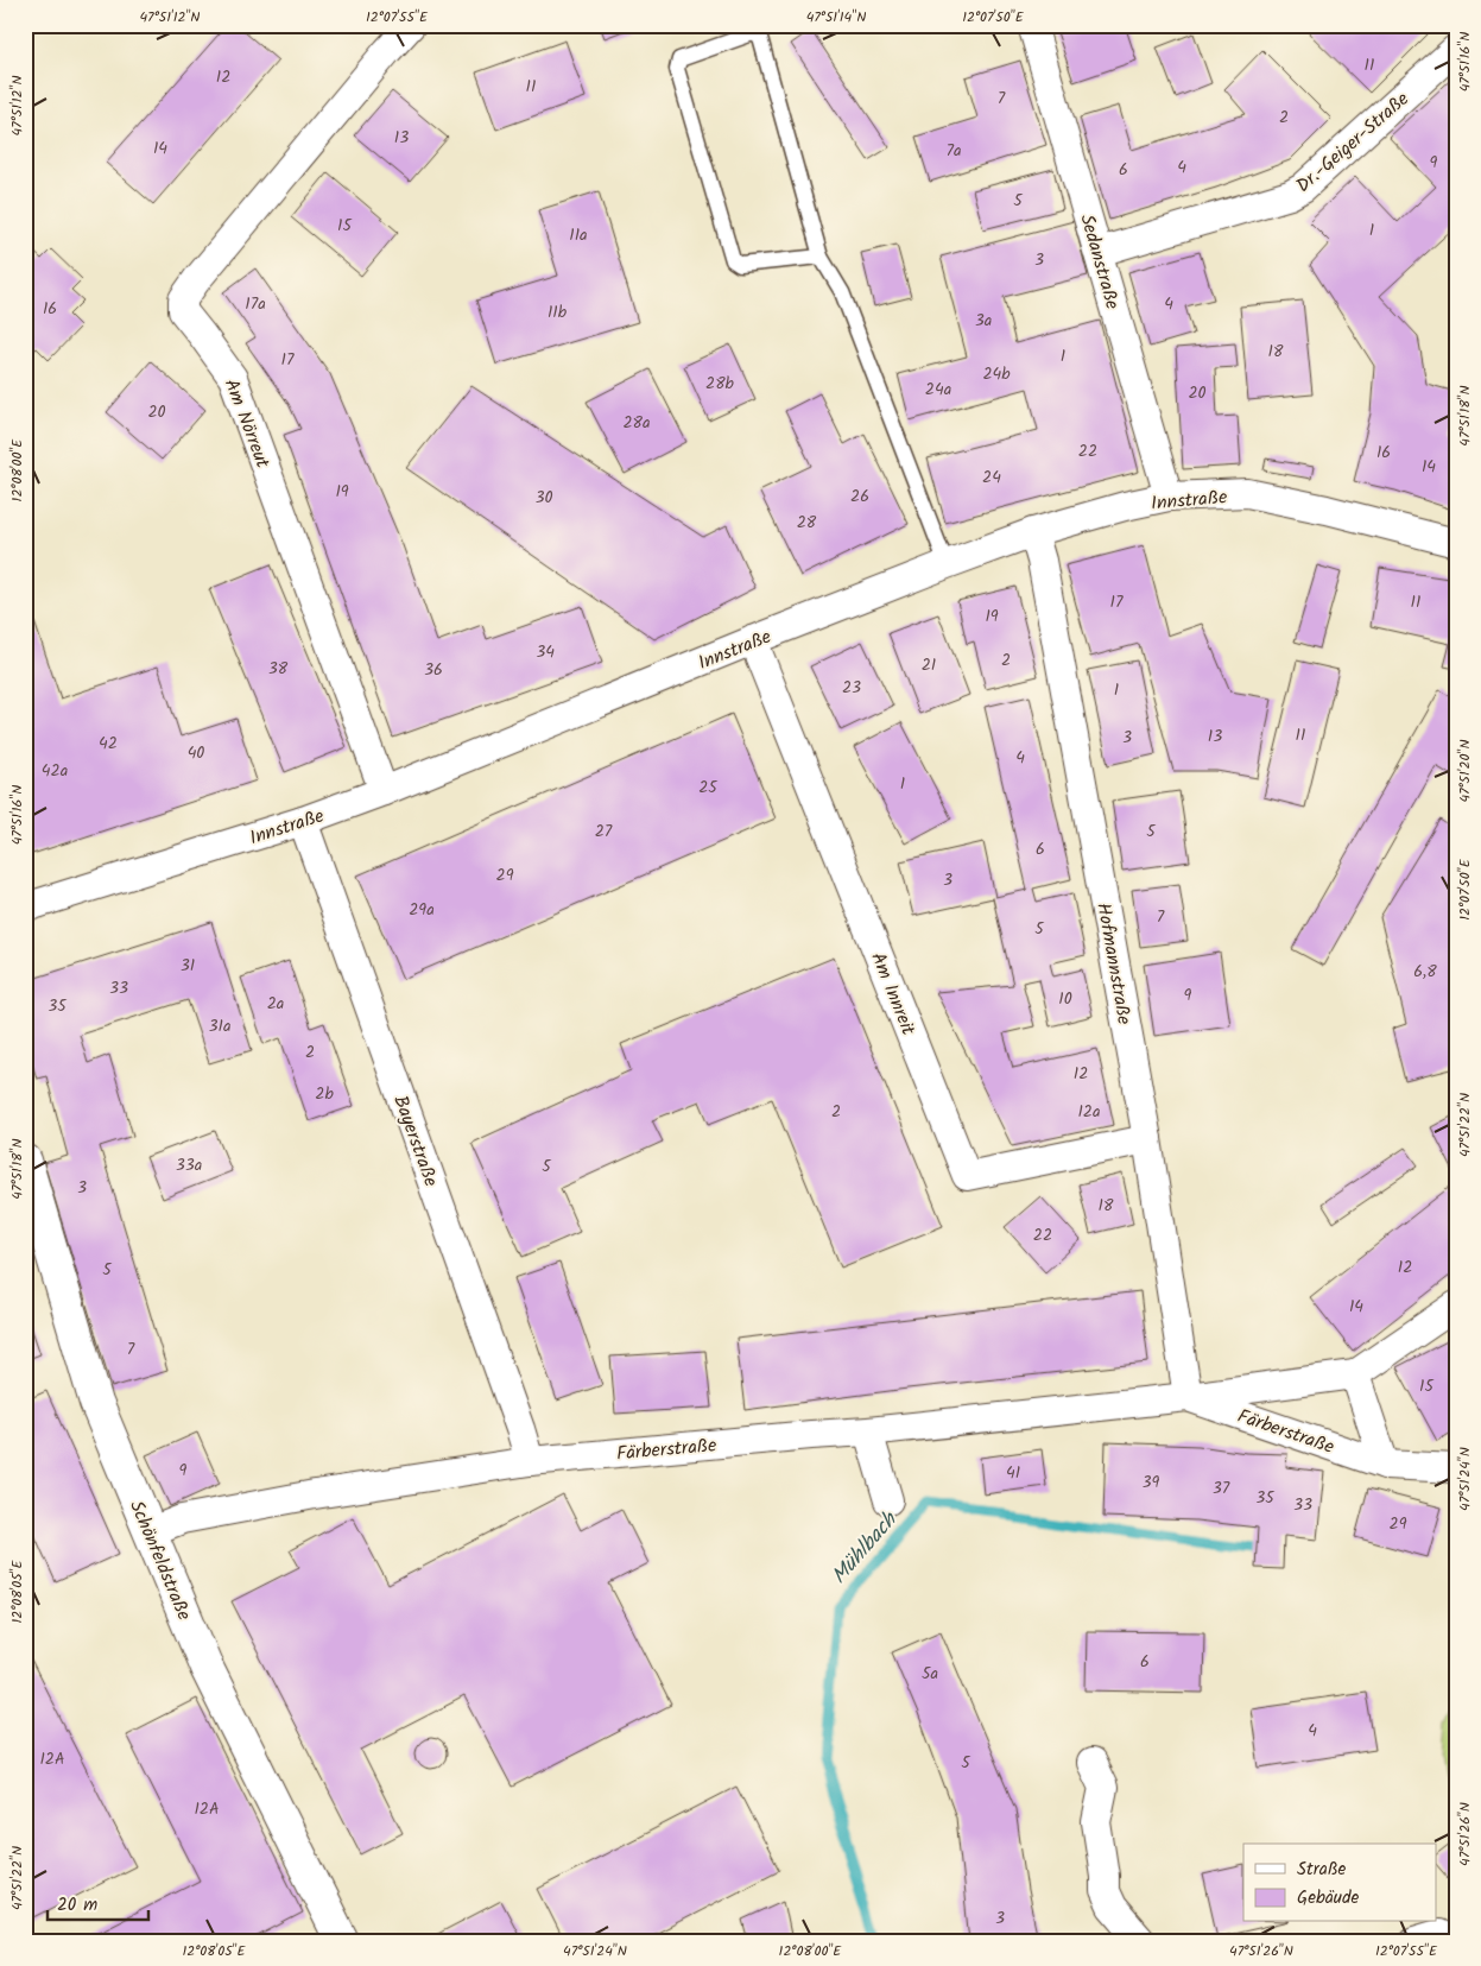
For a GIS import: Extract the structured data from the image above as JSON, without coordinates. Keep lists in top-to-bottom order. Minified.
{"streets":{"street":["Dr.-Geiger-Straße","Sedanstraße","Am Nörreut","Innstraße","Hofmannstraße","Am Innreit","Bayerstraße","Färberstraße","Schönfeldstraße"]},"crossings":[["Dr.-Geiger-Straße","Sedanstraße"],["Sedanstraße","Innstraße"],["Am Nörreut","Innstraße"],["Innstraße","Hofmannstraße"],["Innstraße","Am Innreit"],["Innstraße","Bayerstraße"],["Hofmannstraße","Am Innreit"],["Hofmannstraße","Färberstraße"],["Bayerstraße","Färberstraße"],["Färberstraße","Schönfeldstraße"]],"water":["Mühlbach"],"house_numbers":["11","12","11","7","2","13","14","7a","9","4","6","5","15","1","11a","3","17a","4","16","11b","3a","18","1","17","24b","28b","24a","20","20","28a","22","16","14","24","19","26","30","28","17","11","19","34","2","21","38","36","23","1","11","13","3","42","40","4","42a","1","25","27","5","6","29","3","29a","7","5","31","6,8","33","9","10","2a","35","31a","2","12","2b","2","12a","33a","5","3","18","22","12","5","14","7","15","9","41","39","37","35","33","29","6","5a","4","12A","5","12A","3"],"legend":["Straße","Gebäude"],"scale_bar":"20 m","coordinates":["47°51'12\"N","12°07'55\"E","47°51'14\"N","12°07'50\"E","47°51'16\"N","47°51'18\"N","12°08'00\"E","47°51'20\"N","47°51'22\"N","47°51'24\"N","12°08'05\"E","47°51'26\"N"]}
